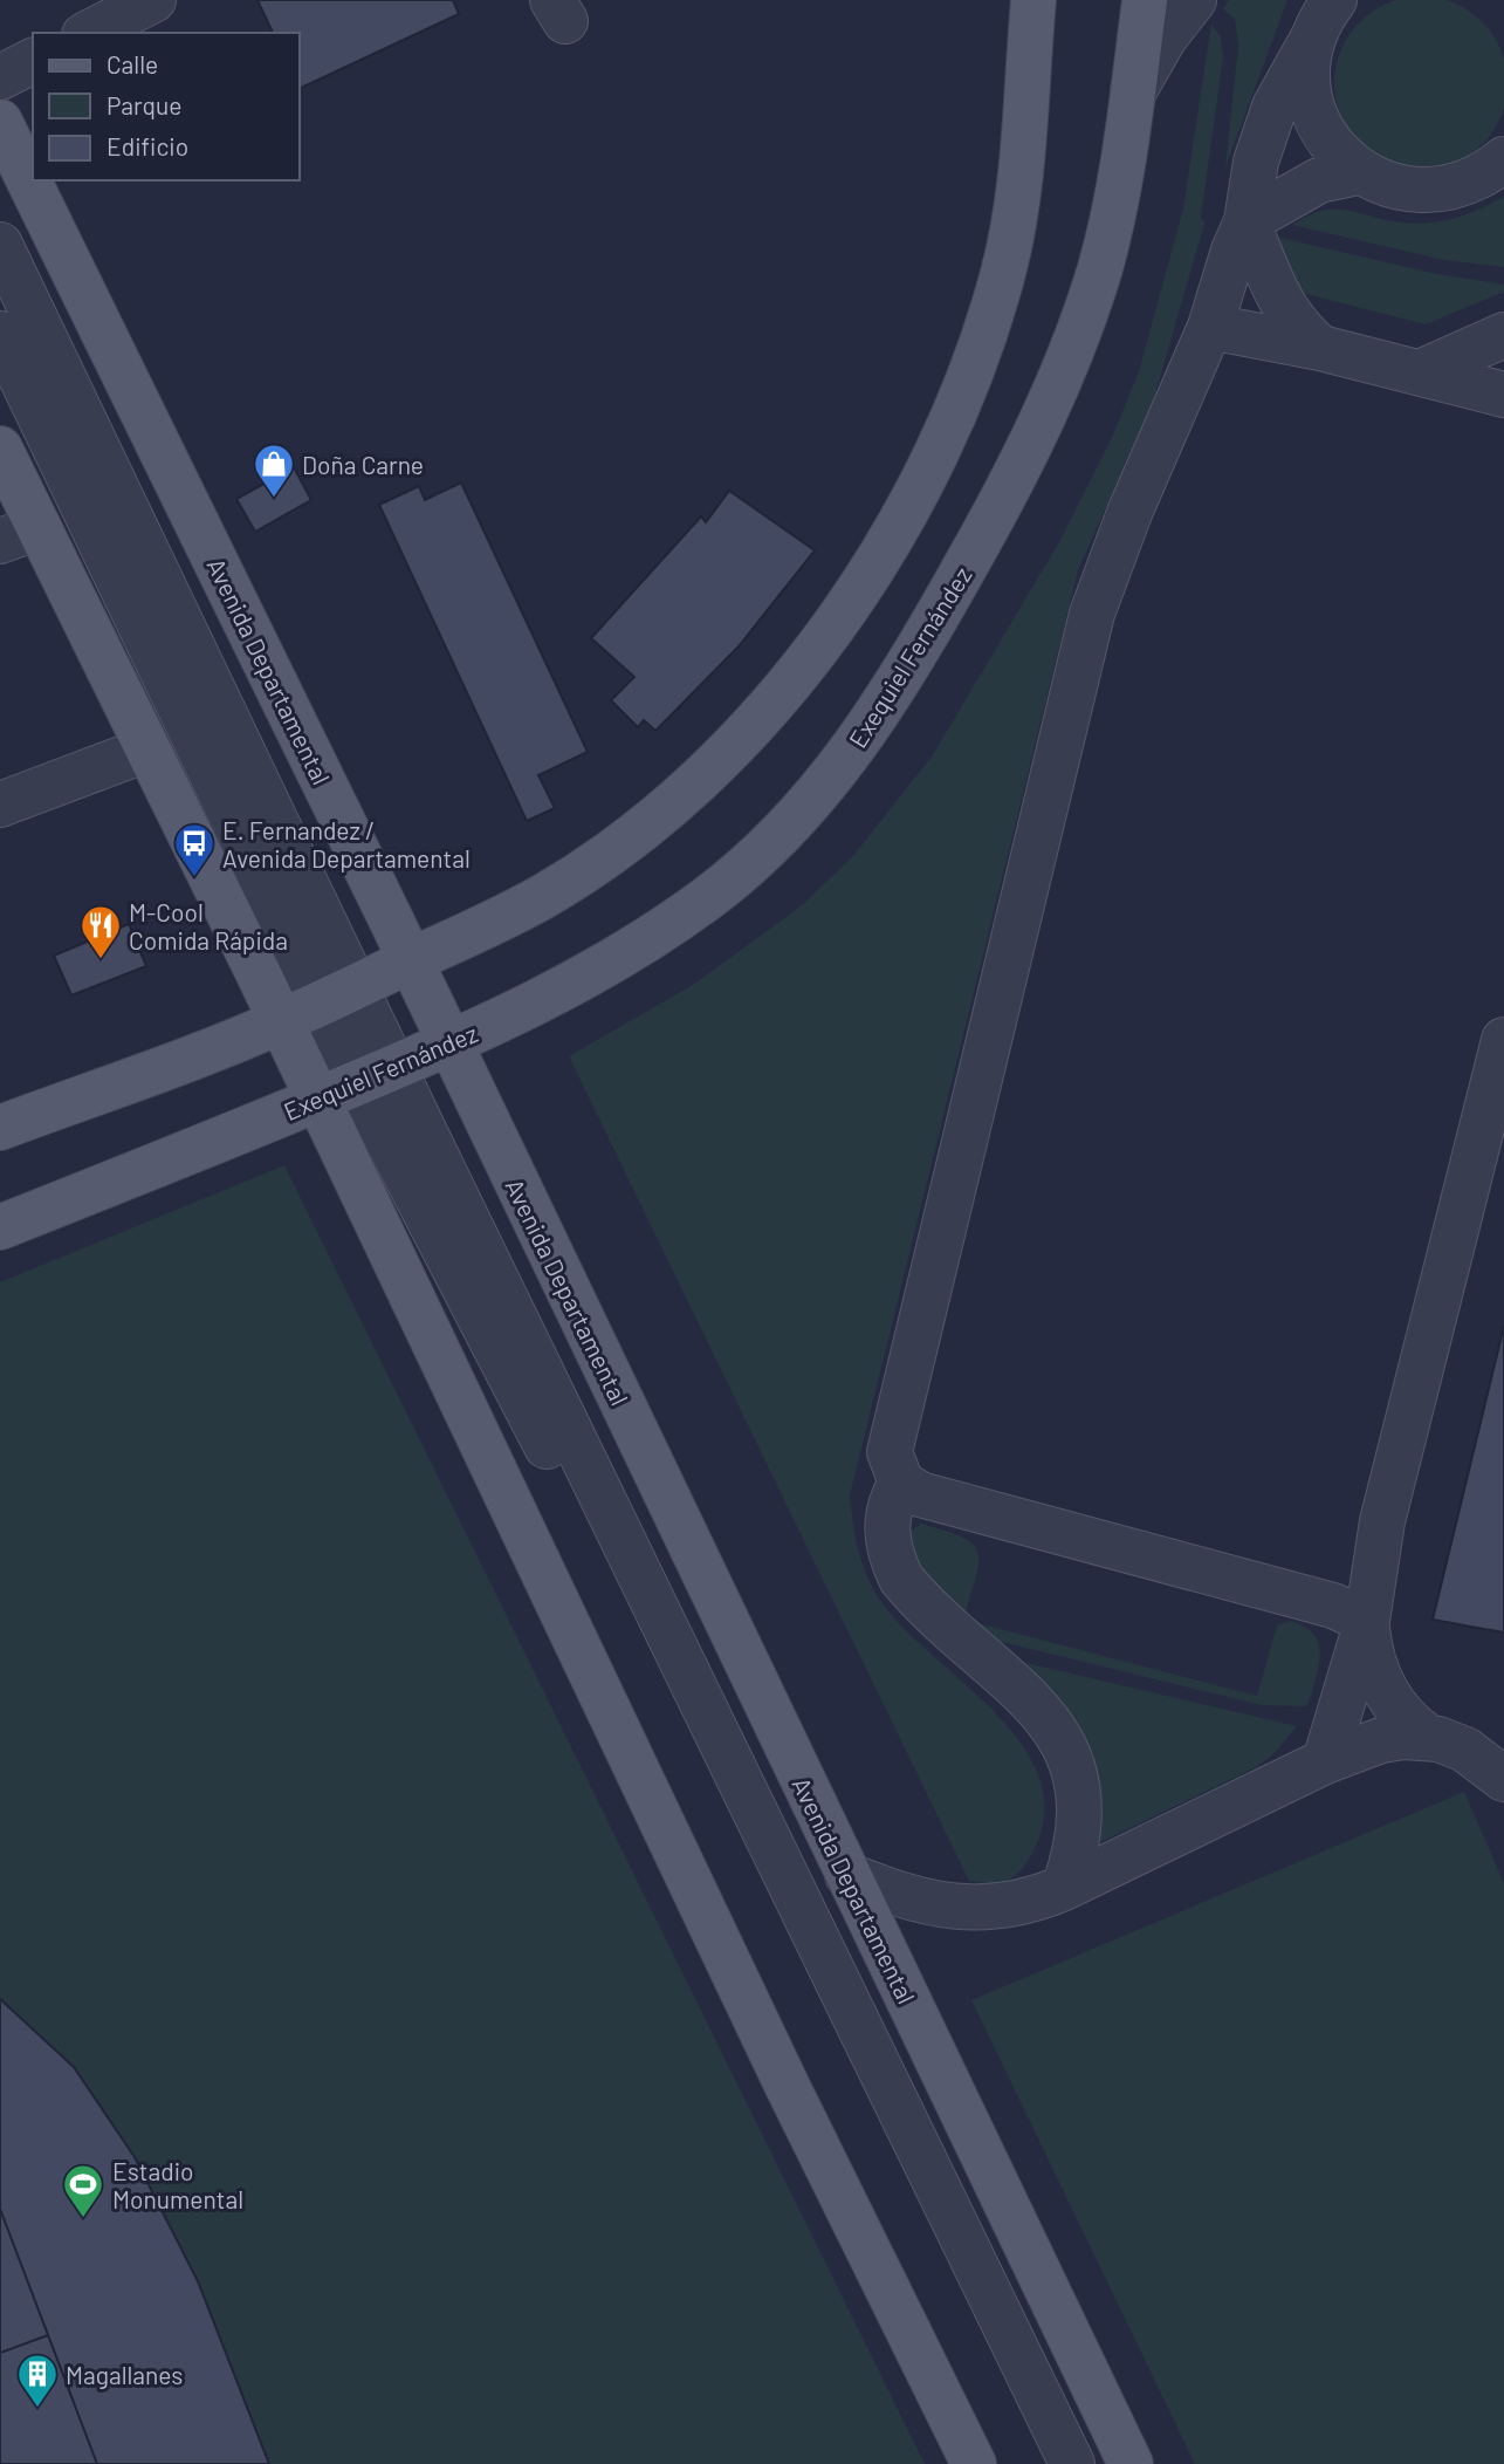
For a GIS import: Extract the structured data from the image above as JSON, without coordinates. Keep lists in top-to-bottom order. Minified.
{"streets":{"main road":["Exequiel Fernández","Avenida Departamental"]},"crossings":[["Exequiel Fernández","Avenida Departamental"]],"places":{"shop":["Doña Carne"],"bus stop":["E. Fernandez / Avenida Departamental"],"restaurant":["M-Cool Comida Rápida"],"sports":["Estadio Monumental"],"building":["Magallanes"]},"legend":["Calle","Parque","Edificio"]}
